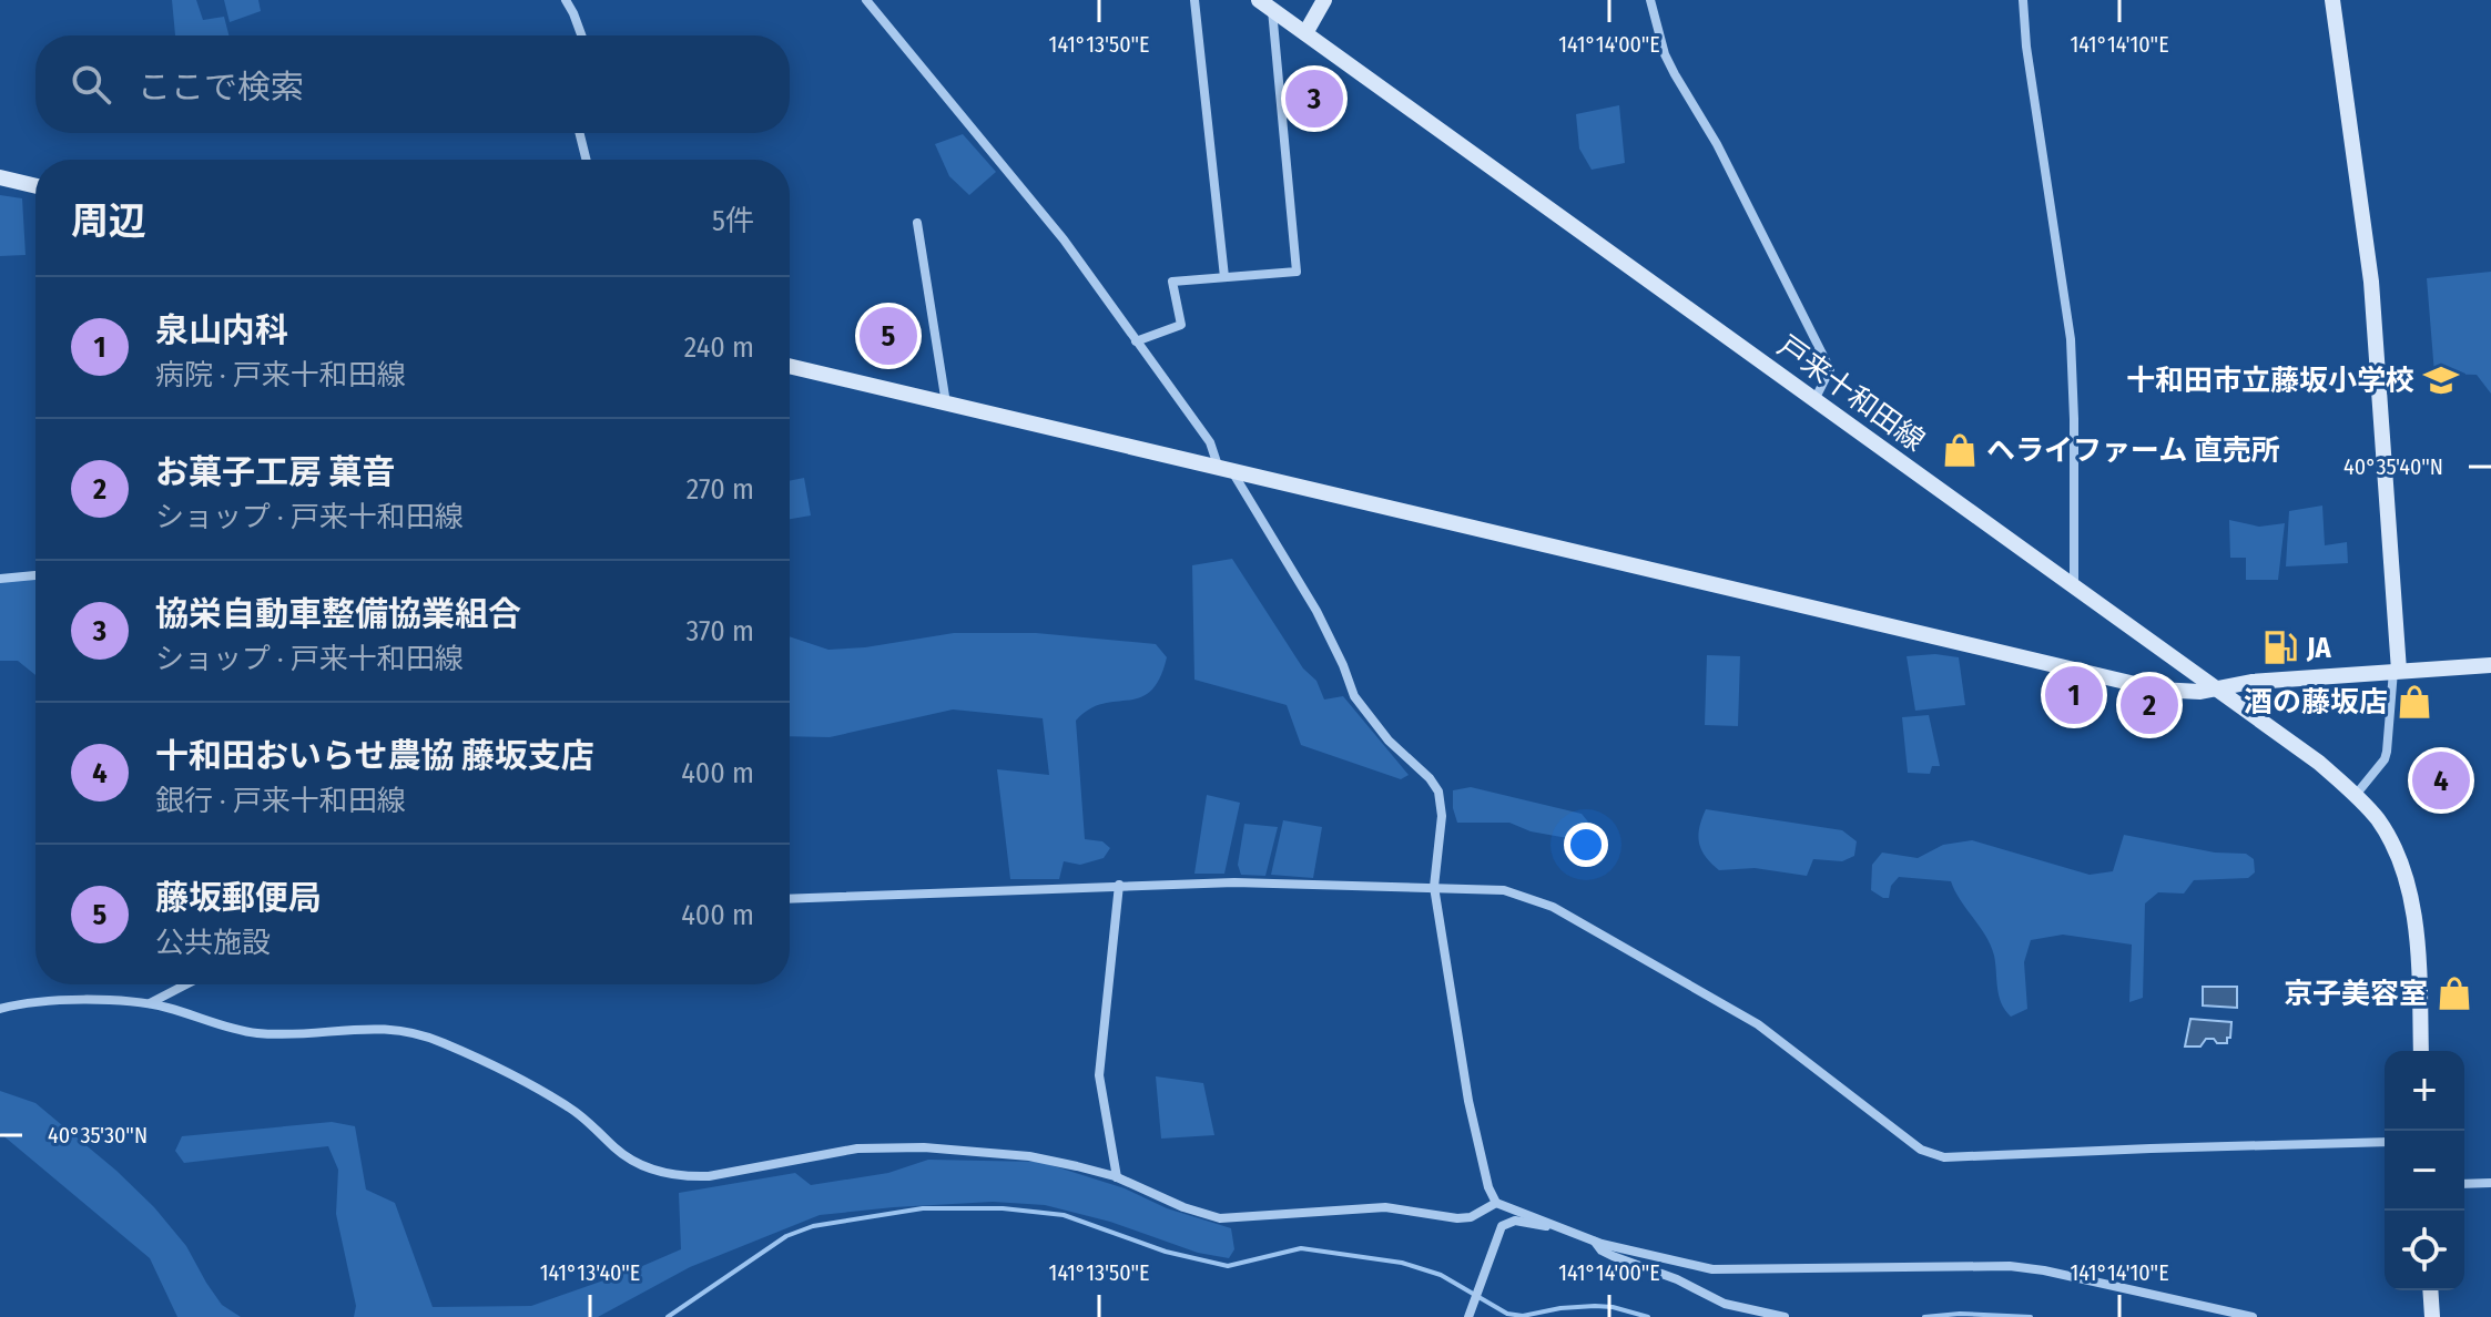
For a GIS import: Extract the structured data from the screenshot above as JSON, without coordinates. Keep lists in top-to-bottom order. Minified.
{"streets":{"street":["戸来十和田線"]},"places":{"school or university":["十和田市立藤坂小学校"],"shop":["ヘライファーム 直売所","酒の藤坂店","京子美容室"],"fuel station":["JA"]},"page":{"search":"ここで検索","pins":["3","5","1","2","4"],"heading":["周辺","5件"],"list":[{"mark":"1","name":"泉山内科","note":"病院 · 戸来十和田線","value":"240 m"},{"mark":"2","name":"お菓子工房 菓音","note":"ショップ · 戸来十和田線","value":"270 m"},{"mark":"3","name":"協栄自動車整備協業組合","note":"ショップ · 戸来十和田線","value":"370 m"},{"mark":"4","name":"十和田おいらせ農協 藤坂支店","note":"銀行 · 戸来十和田線","value":"400 m"},{"mark":"5","name":"藤坂郵便局","note":"公共施設","value":"400 m"}],"map_buttons":["+","−"]},"coordinates":["141°13'50\"E","141°14'00\"E","141°14'10\"E","40°35'40\"N","40°35'30\"N","141°13'40\"E"]}
